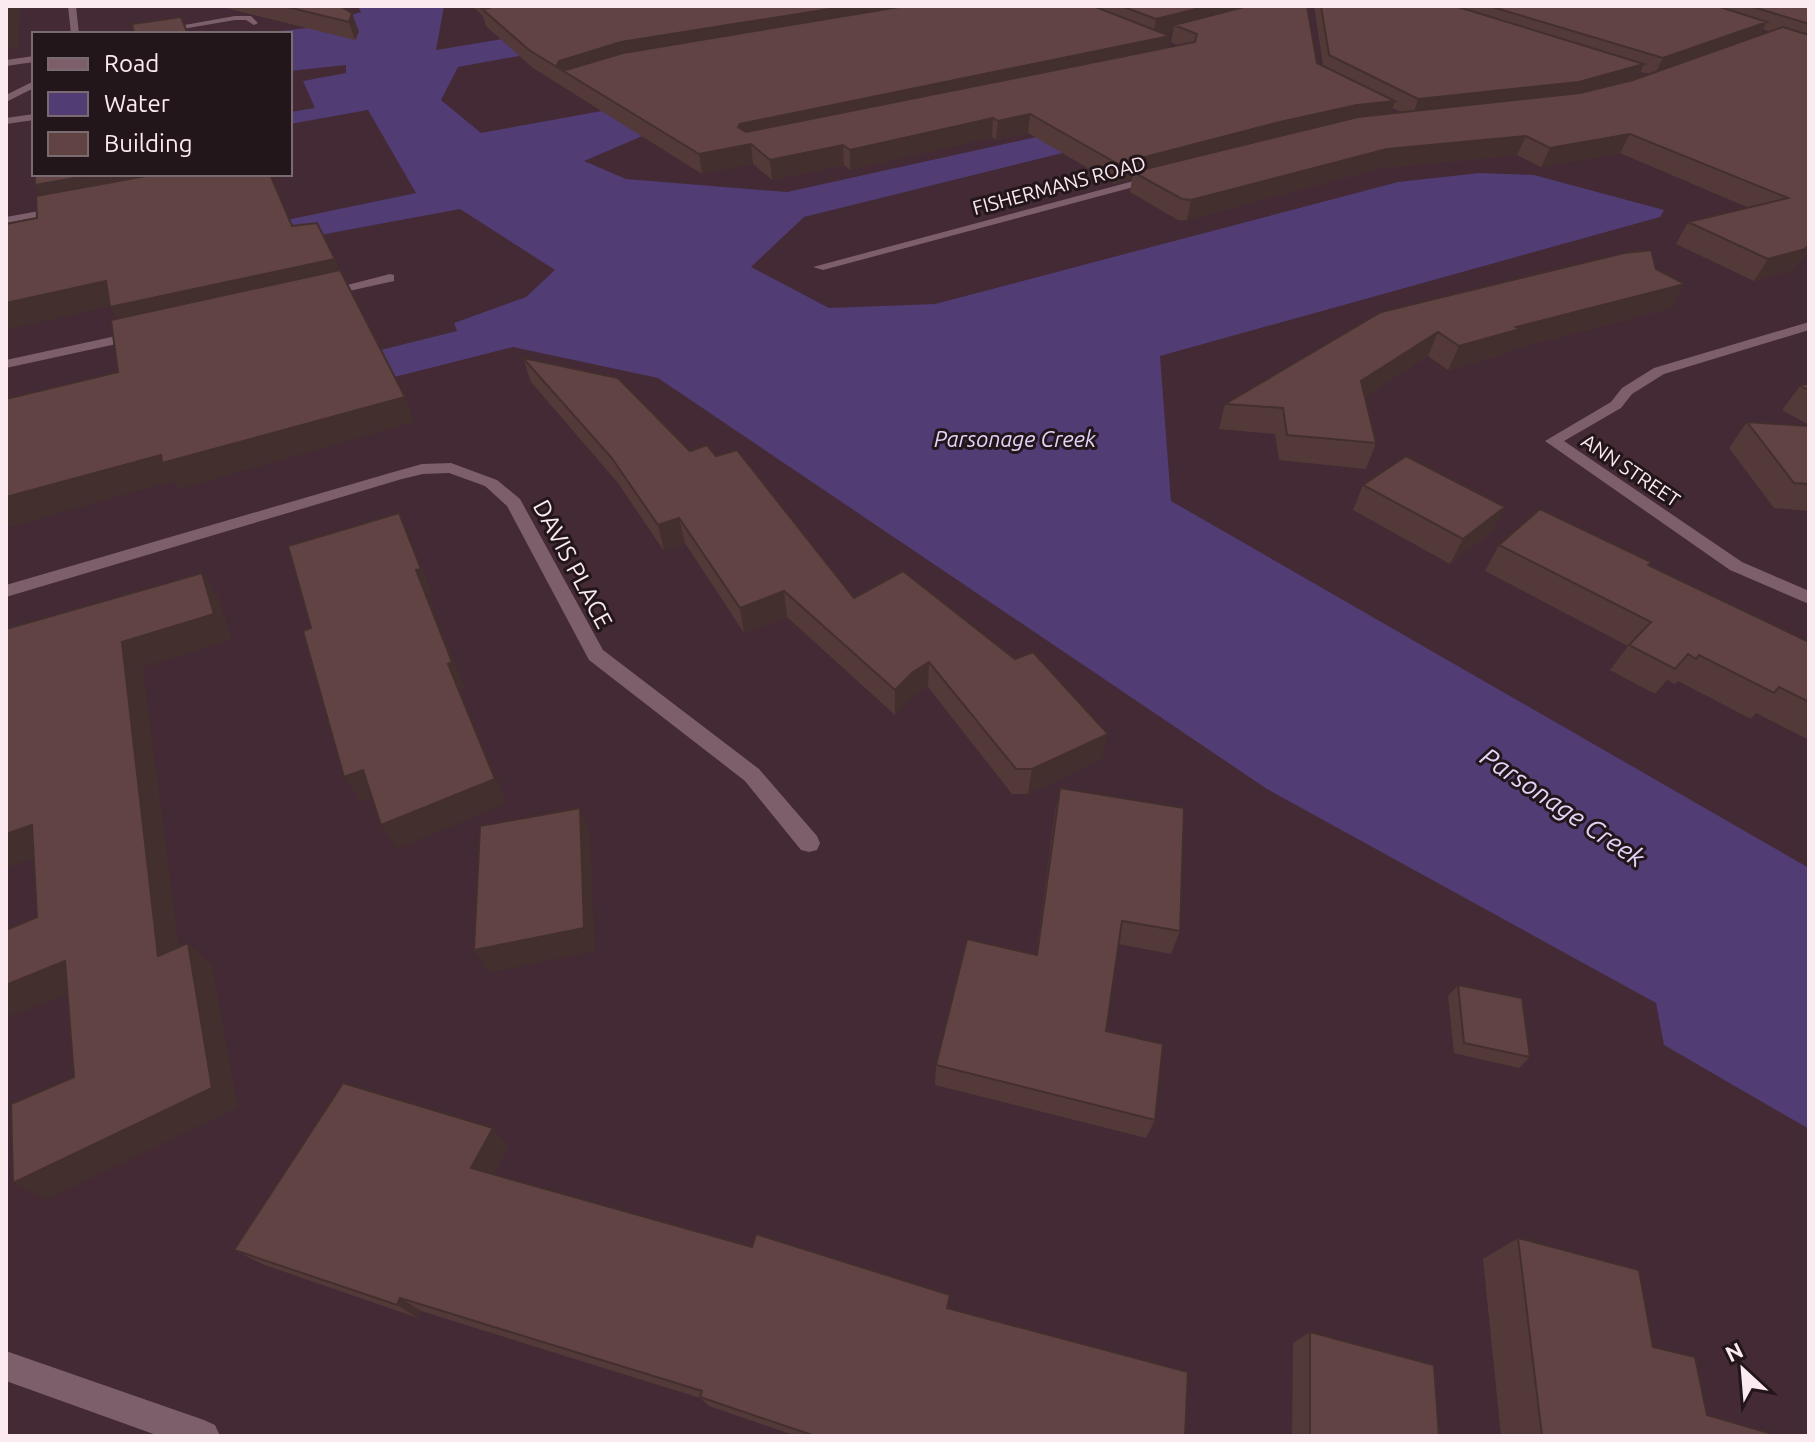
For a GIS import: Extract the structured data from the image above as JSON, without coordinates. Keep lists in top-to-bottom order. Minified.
{"streets":{"street":["FISHERMANS ROAD","ANN STREET","DAVIS PLACE"]},"water":["Parsonage Creek"],"legend":["Road","Water","Building"],"north":"top left"}
